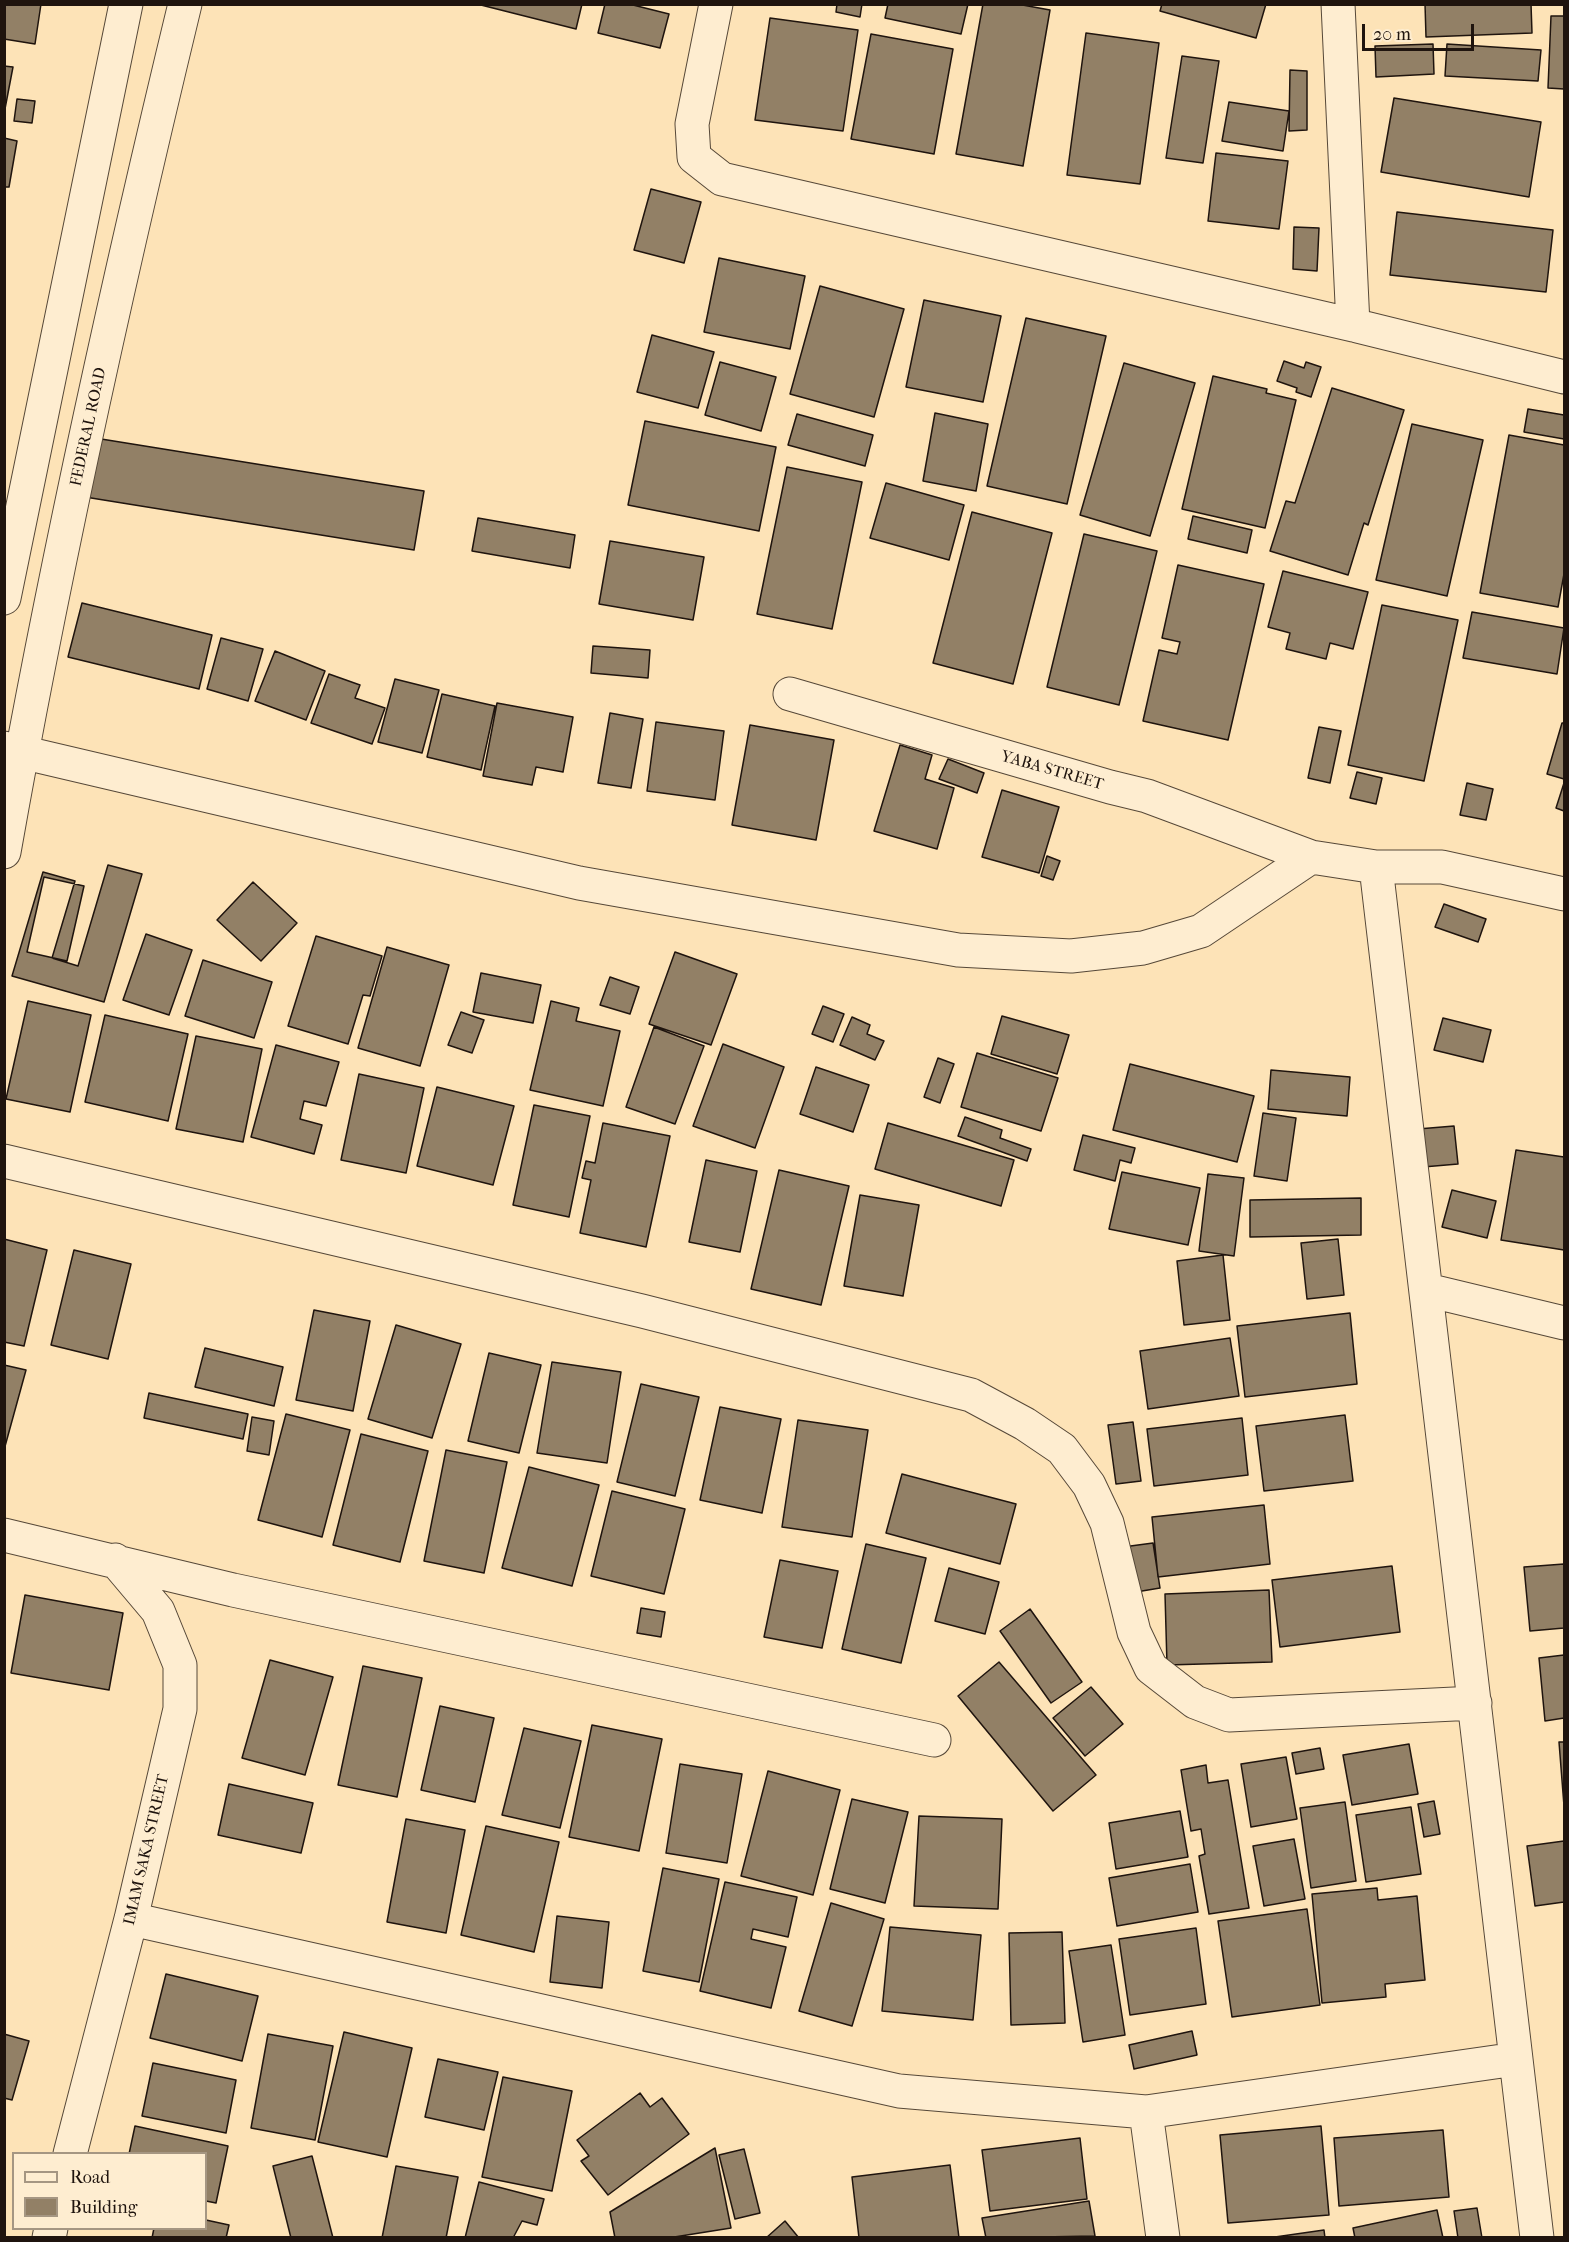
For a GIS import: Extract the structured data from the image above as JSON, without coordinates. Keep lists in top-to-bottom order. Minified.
{"streets":{"street":["FEDERAL ROAD","YABA STREET","IMAM SAKA STREET"]},"legend":["Road","Building"],"scale_bar":"20 m"}
